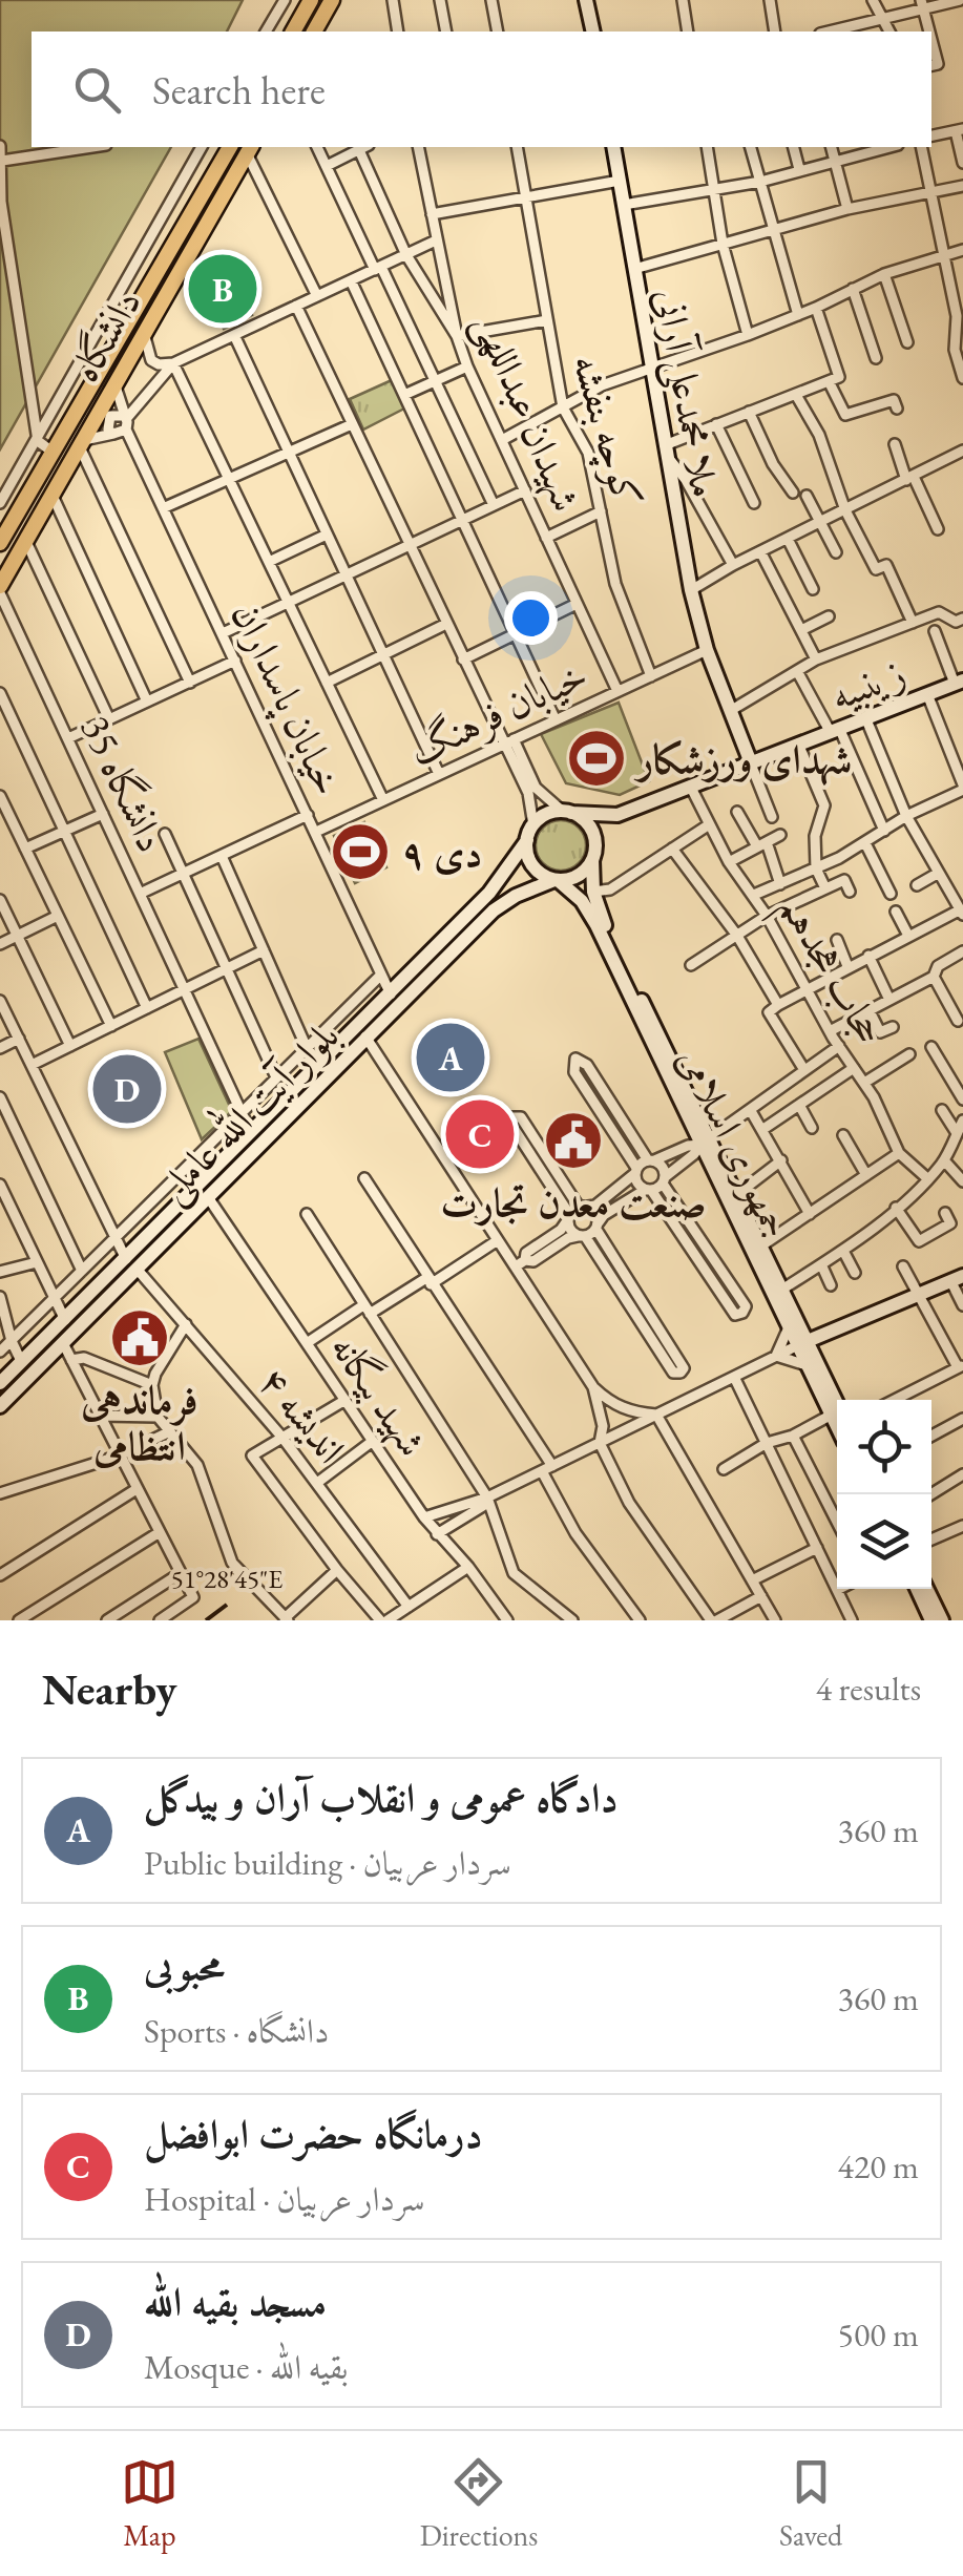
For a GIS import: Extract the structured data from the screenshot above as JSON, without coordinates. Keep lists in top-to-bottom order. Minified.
{"streets":{"main road":["دانشگاه","ملا محمدعلی آرانی","زینبیه","بلوار آیت‌ الله عاملی","جمهوری اسلامی"],"street":["شهیدان عبداللهی","کوچه بنفشه","خیابان پاسداران","خیابان فرهنگ","دانشگاه 35","حجاب هجدهم","شهید بیگانه","اندیشه ۴"]},"crossings":[["دانشگاه","خیابان پاسداران"],["ملا محمدعلی آرانی","زینبیه"],["ملا محمدعلی آرانی","خیابان فرهنگ"],["شهیدان عبداللهی","خیابان فرهنگ"],["کوچه بنفشه","خیابان فرهنگ"],["زینبیه","حجاب هجدهم"],["زینبیه","بلوار آیت‌ الله عاملی"],["زینبیه","جمهوری اسلامی"],["خیابان پاسداران","خیابان فرهنگ"],["خیابان پاسداران","بلوار آیت‌ الله عاملی"],["دانشگاه 35","بلوار آیت‌ الله عاملی"],["بلوار آیت‌ الله عاملی","جمهوری اسلامی"],["بلوار آیت‌ الله عاملی","شهید بیگانه"],["بلوار آیت‌ الله عاملی","اندیشه ۴"]],"places":{"sports":["شهدای ورزشکار","۹ دی"],"public building":["صنعت معدن تجارت","فرماندهی انتظامی"]},"page":{"search":"Search here","pins":["B","A","D","C"],"heading":["Nearby","4 results"],"list":[{"mark":"A","name":"دادگاه عمومی و انقلاب آران و بیدگل","note":"Public building · سردار عربیان","value":"360 m"},{"mark":"B","name":"محبوبی","note":"Sports · دانشگاه","value":"360 m"},{"mark":"C","name":"درمانگاه حضرت ابوافضل","note":"Hospital · سردار عربیان","value":"420 m"},{"mark":"D","name":"مسجد بقیه الله","note":"Mosque · بقیه الله","value":"500 m"}],"nav":["Map","Directions","Saved"]},"coordinates":["51°28'45\"E"]}
